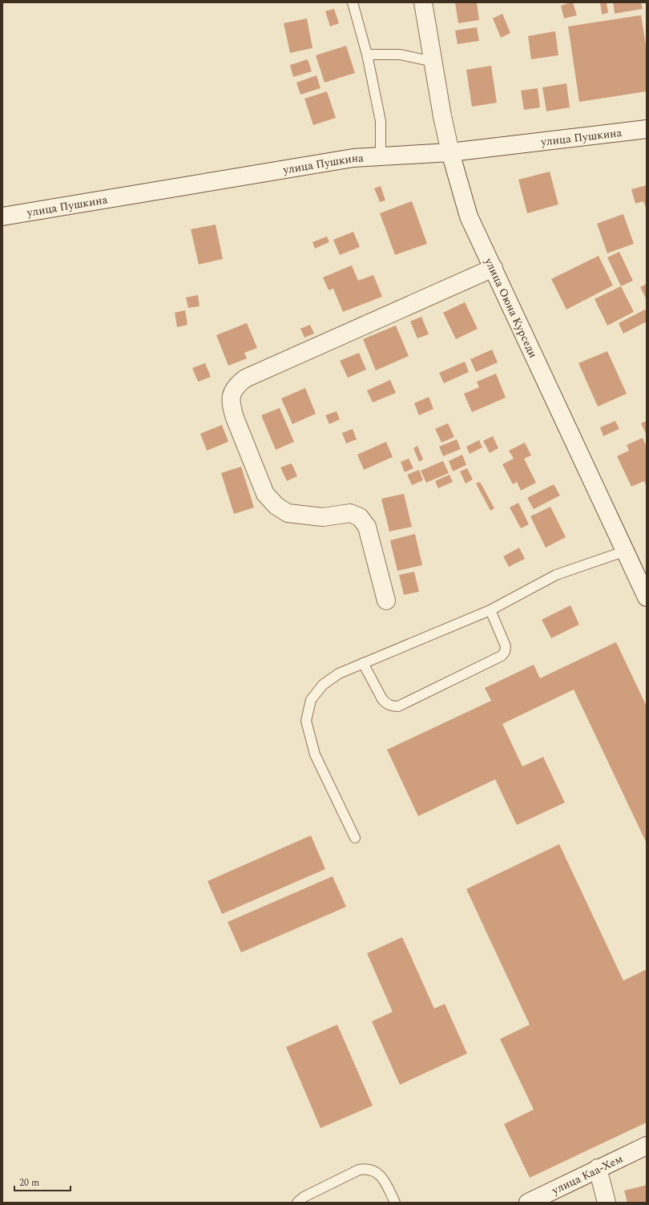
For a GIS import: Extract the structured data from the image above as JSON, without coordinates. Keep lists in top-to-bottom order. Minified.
{"streets":{"street":["улица Пушкина","улица Оюна Курседи","улица Каа-Хем"]},"crossings":[["улица Пушкина","улица Оюна Курседи"]],"scale_bar":"20 m"}
